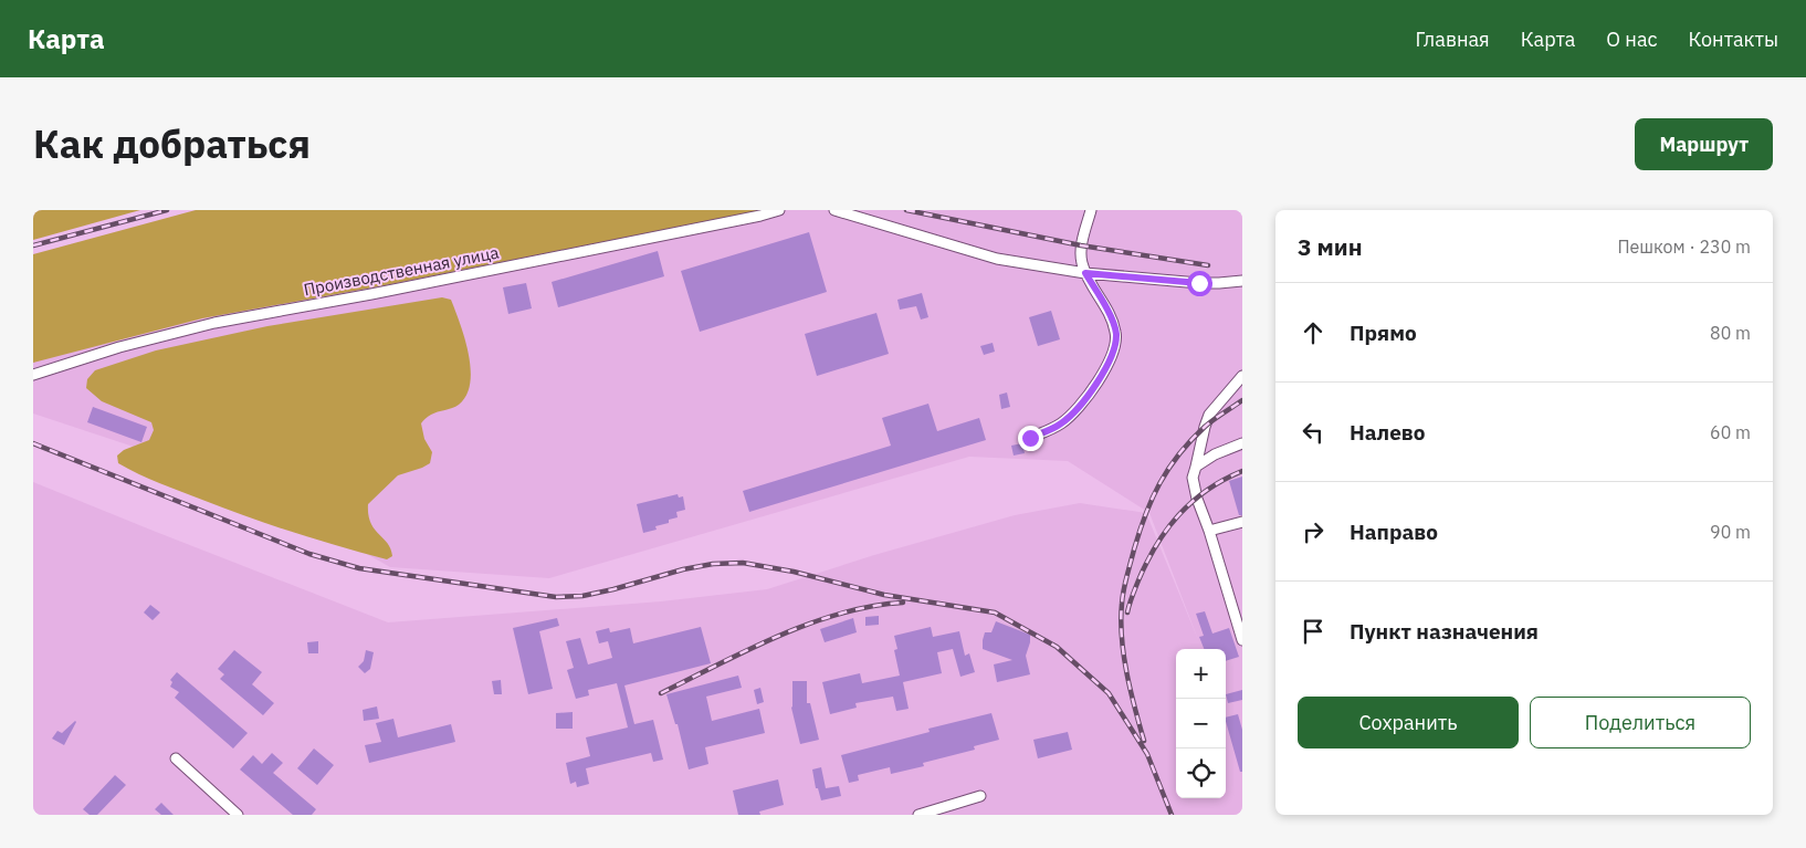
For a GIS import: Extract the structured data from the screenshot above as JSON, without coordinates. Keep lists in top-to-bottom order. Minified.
{"streets":{"street":["Производственная улица"]},"page":{"header":"Карта","nav":["Главная","Карта","О нас","Контакты"],"title":"Как добраться","buttons":["Маршрут",["Сохранить","Поделиться"]],"heading":["3 мин","Пешком · 230 m"],"list":[["Прямо","80 m"],["Налево","60 m"],["Направо","90 m"],"Пункт назначения"],"map_buttons":["+","−"]}}
